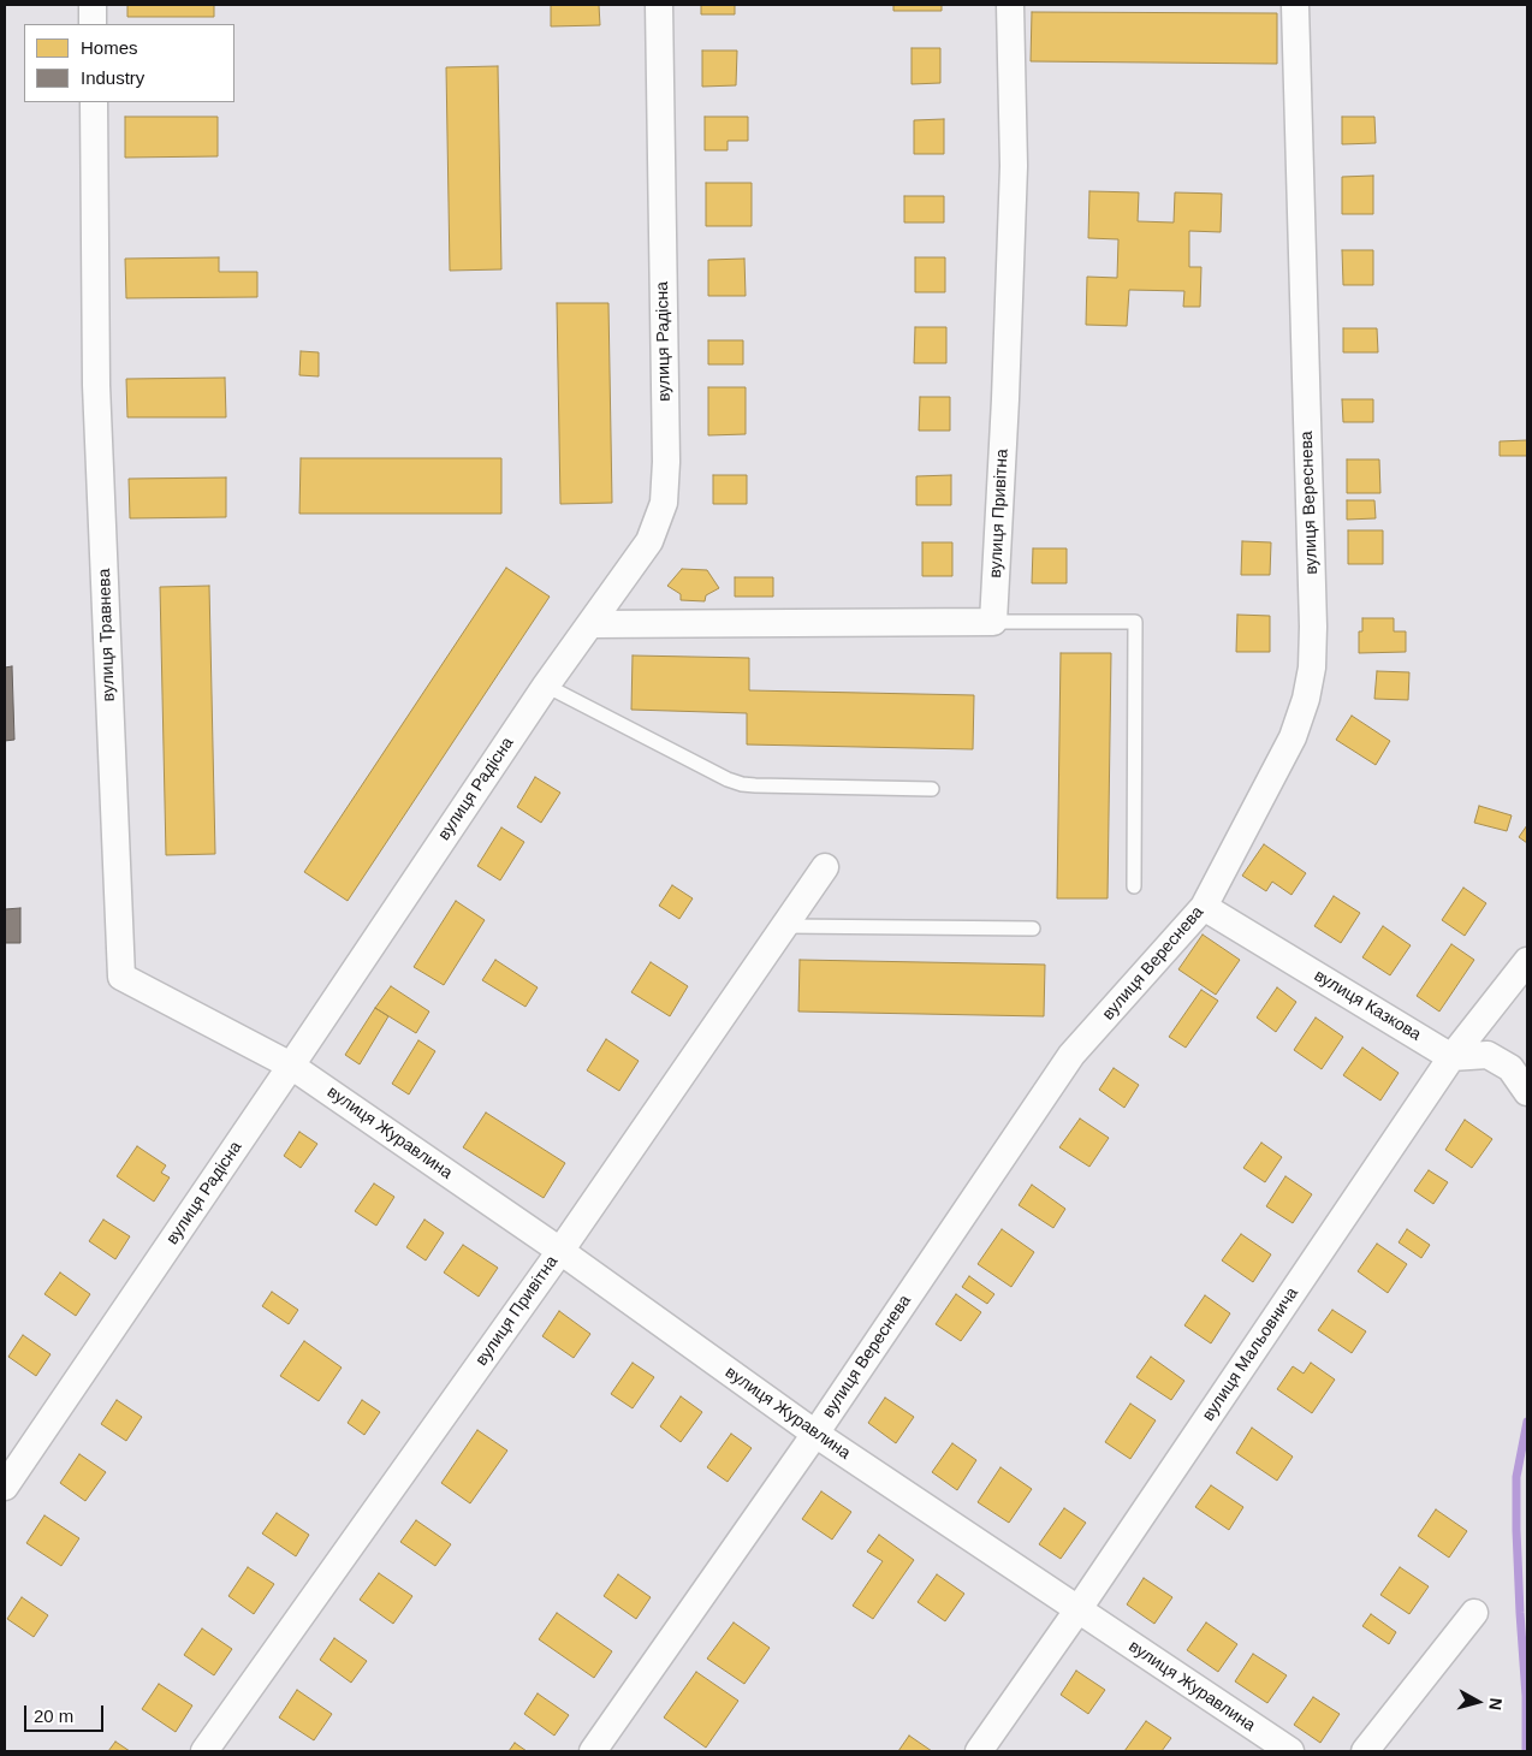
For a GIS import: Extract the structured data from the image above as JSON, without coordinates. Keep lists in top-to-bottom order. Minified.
{"streets":{"street":["вулиця Радісна","вулиця Вереснева","вулиця Привітна","вулиця Травнева","вулиця Казкова","вулиця Журавлина","вулиця Мальовнича"]},"crossings":[["вулиця Радісна","вулиця Травнева"],["вулиця Радісна","вулиця Журавлина"],["вулиця Вереснева","вулиця Казкова"],["вулиця Вереснева","вулиця Журавлина"],["вулиця Привітна","вулиця Журавлина"],["вулиця Травнева","вулиця Журавлина"],["вулиця Казкова","вулиця Мальовнича"],["вулиця Журавлина","вулиця Мальовнича"]],"legend":["Homes","Industry"],"scale_bar":"20 m","north":"right"}
